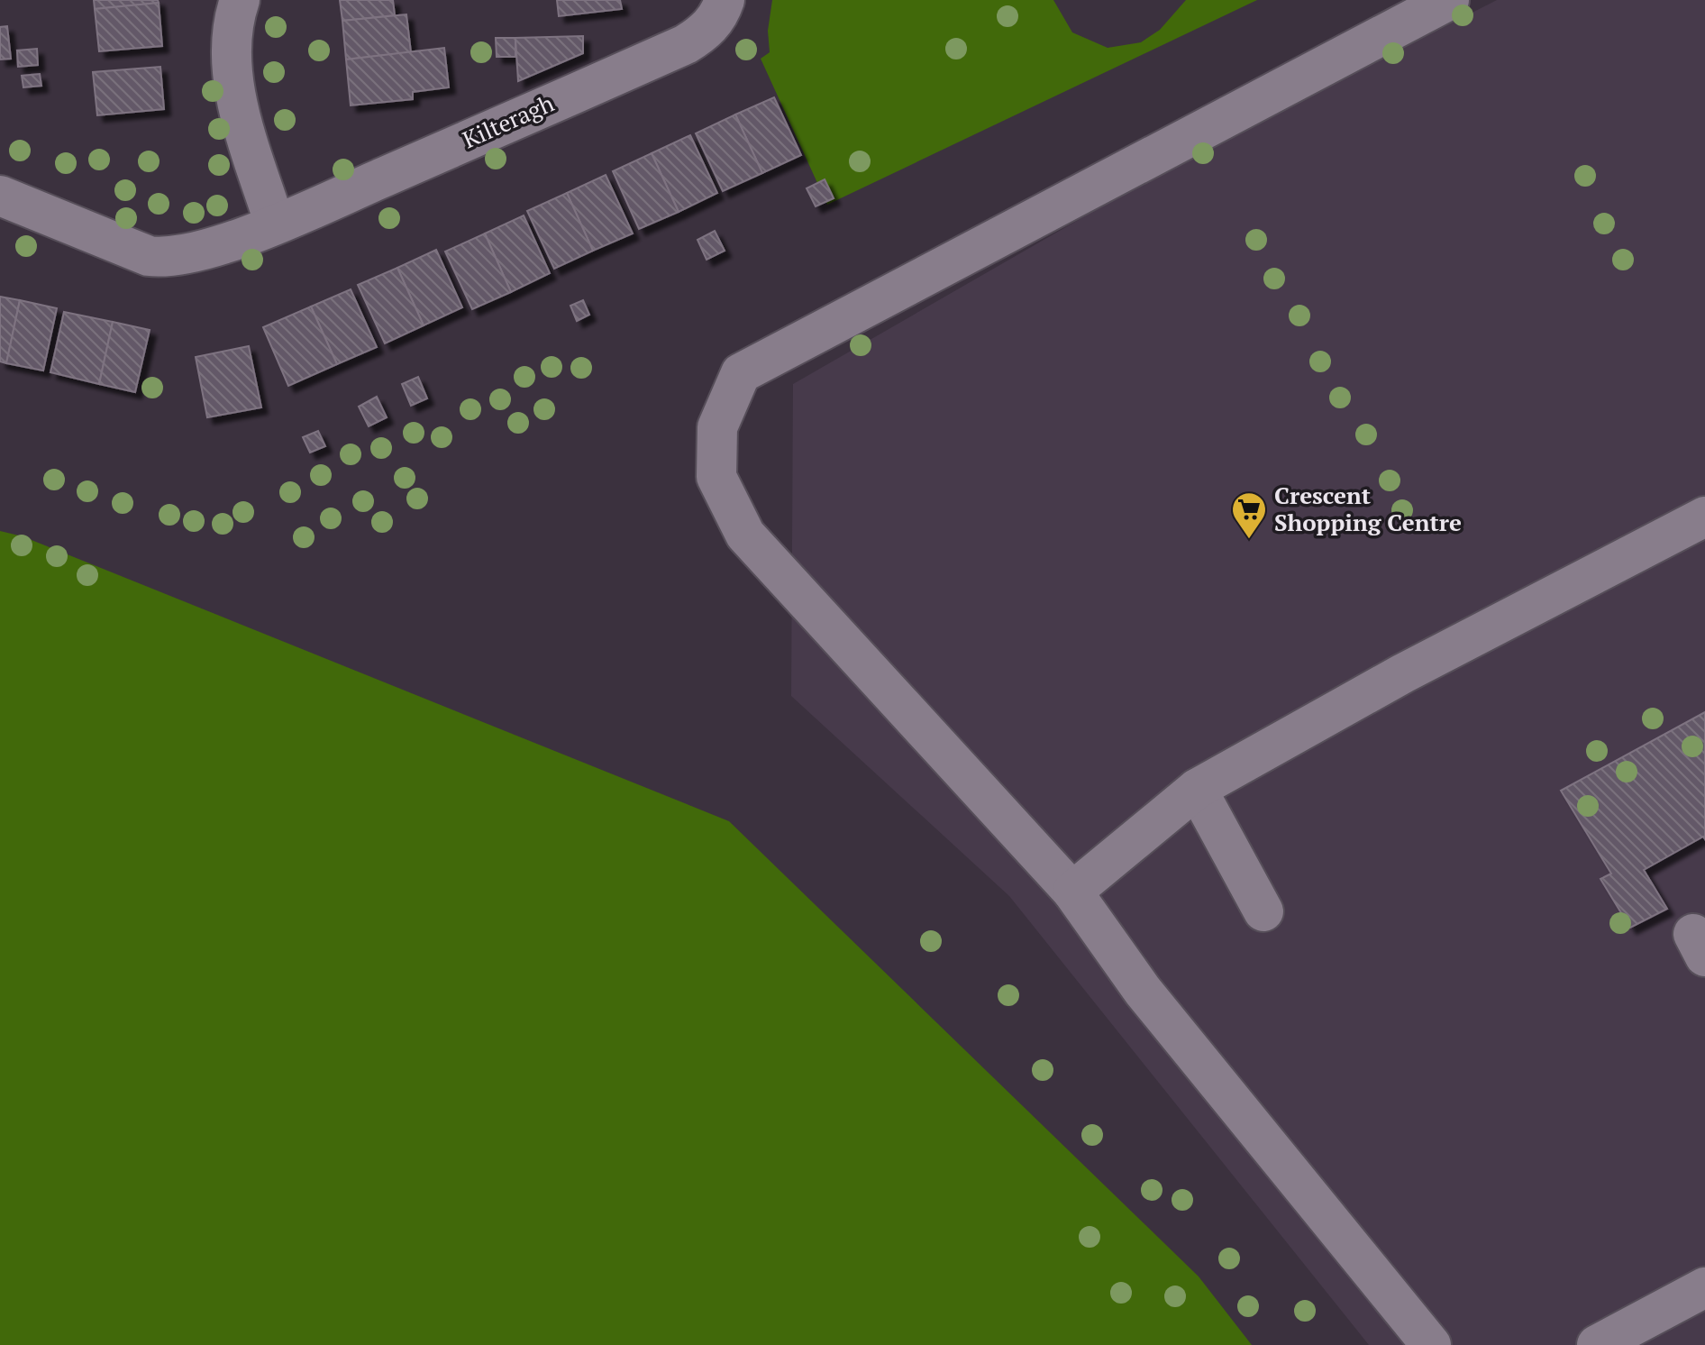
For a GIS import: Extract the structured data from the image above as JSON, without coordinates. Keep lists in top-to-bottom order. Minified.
{"streets":{"street":["Kilteragh"]},"places":{"supermarket":["Crescent Shopping Centre"]}}
